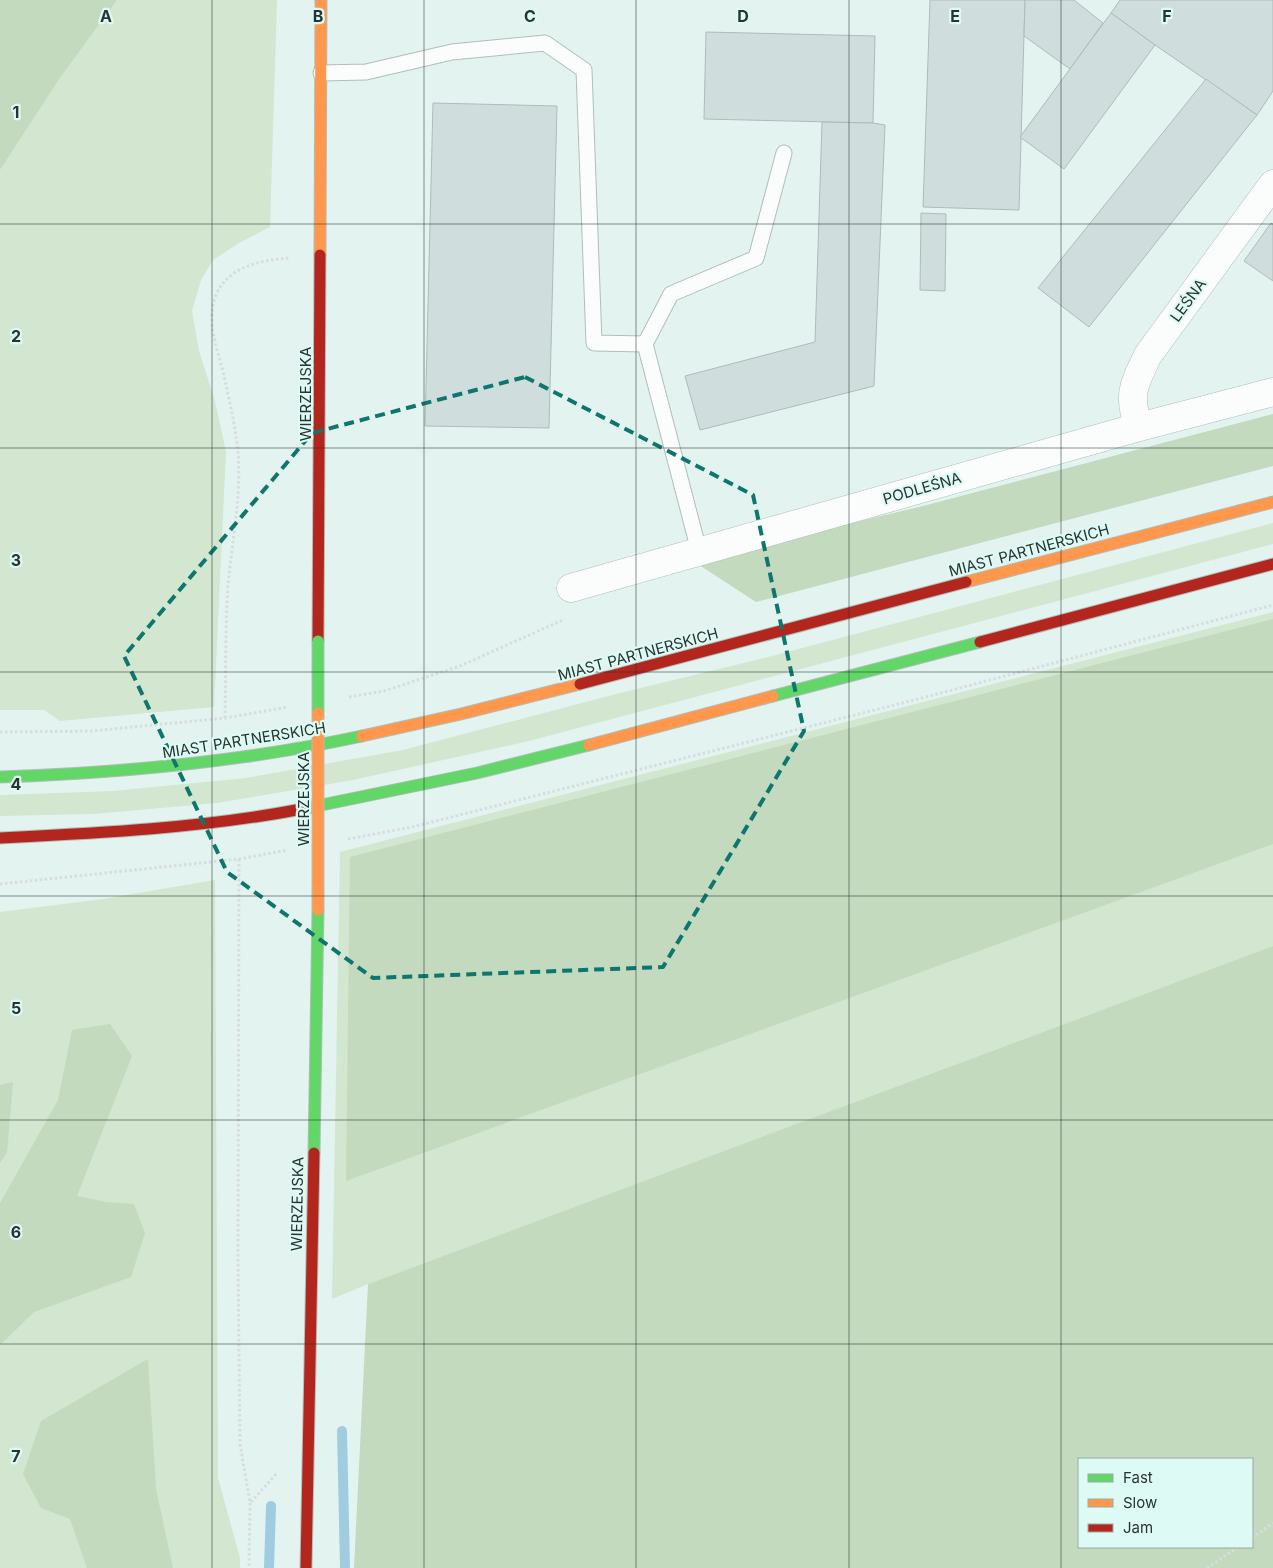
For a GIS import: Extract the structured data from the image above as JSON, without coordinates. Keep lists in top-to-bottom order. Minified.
{"streets":{"main road":["WIERZEJSKA","MIAST PARTNERSKICH"],"street":["LEŚNA","PODLEŚNA"]},"crossings":[["LEŚNA","PODLEŚNA"]],"legend":["Fast","Slow","Jam"],"grid":{"columns":["A","B","C","D","E","F"],"rows":["1","2","3","4","5","6","7"]}}
